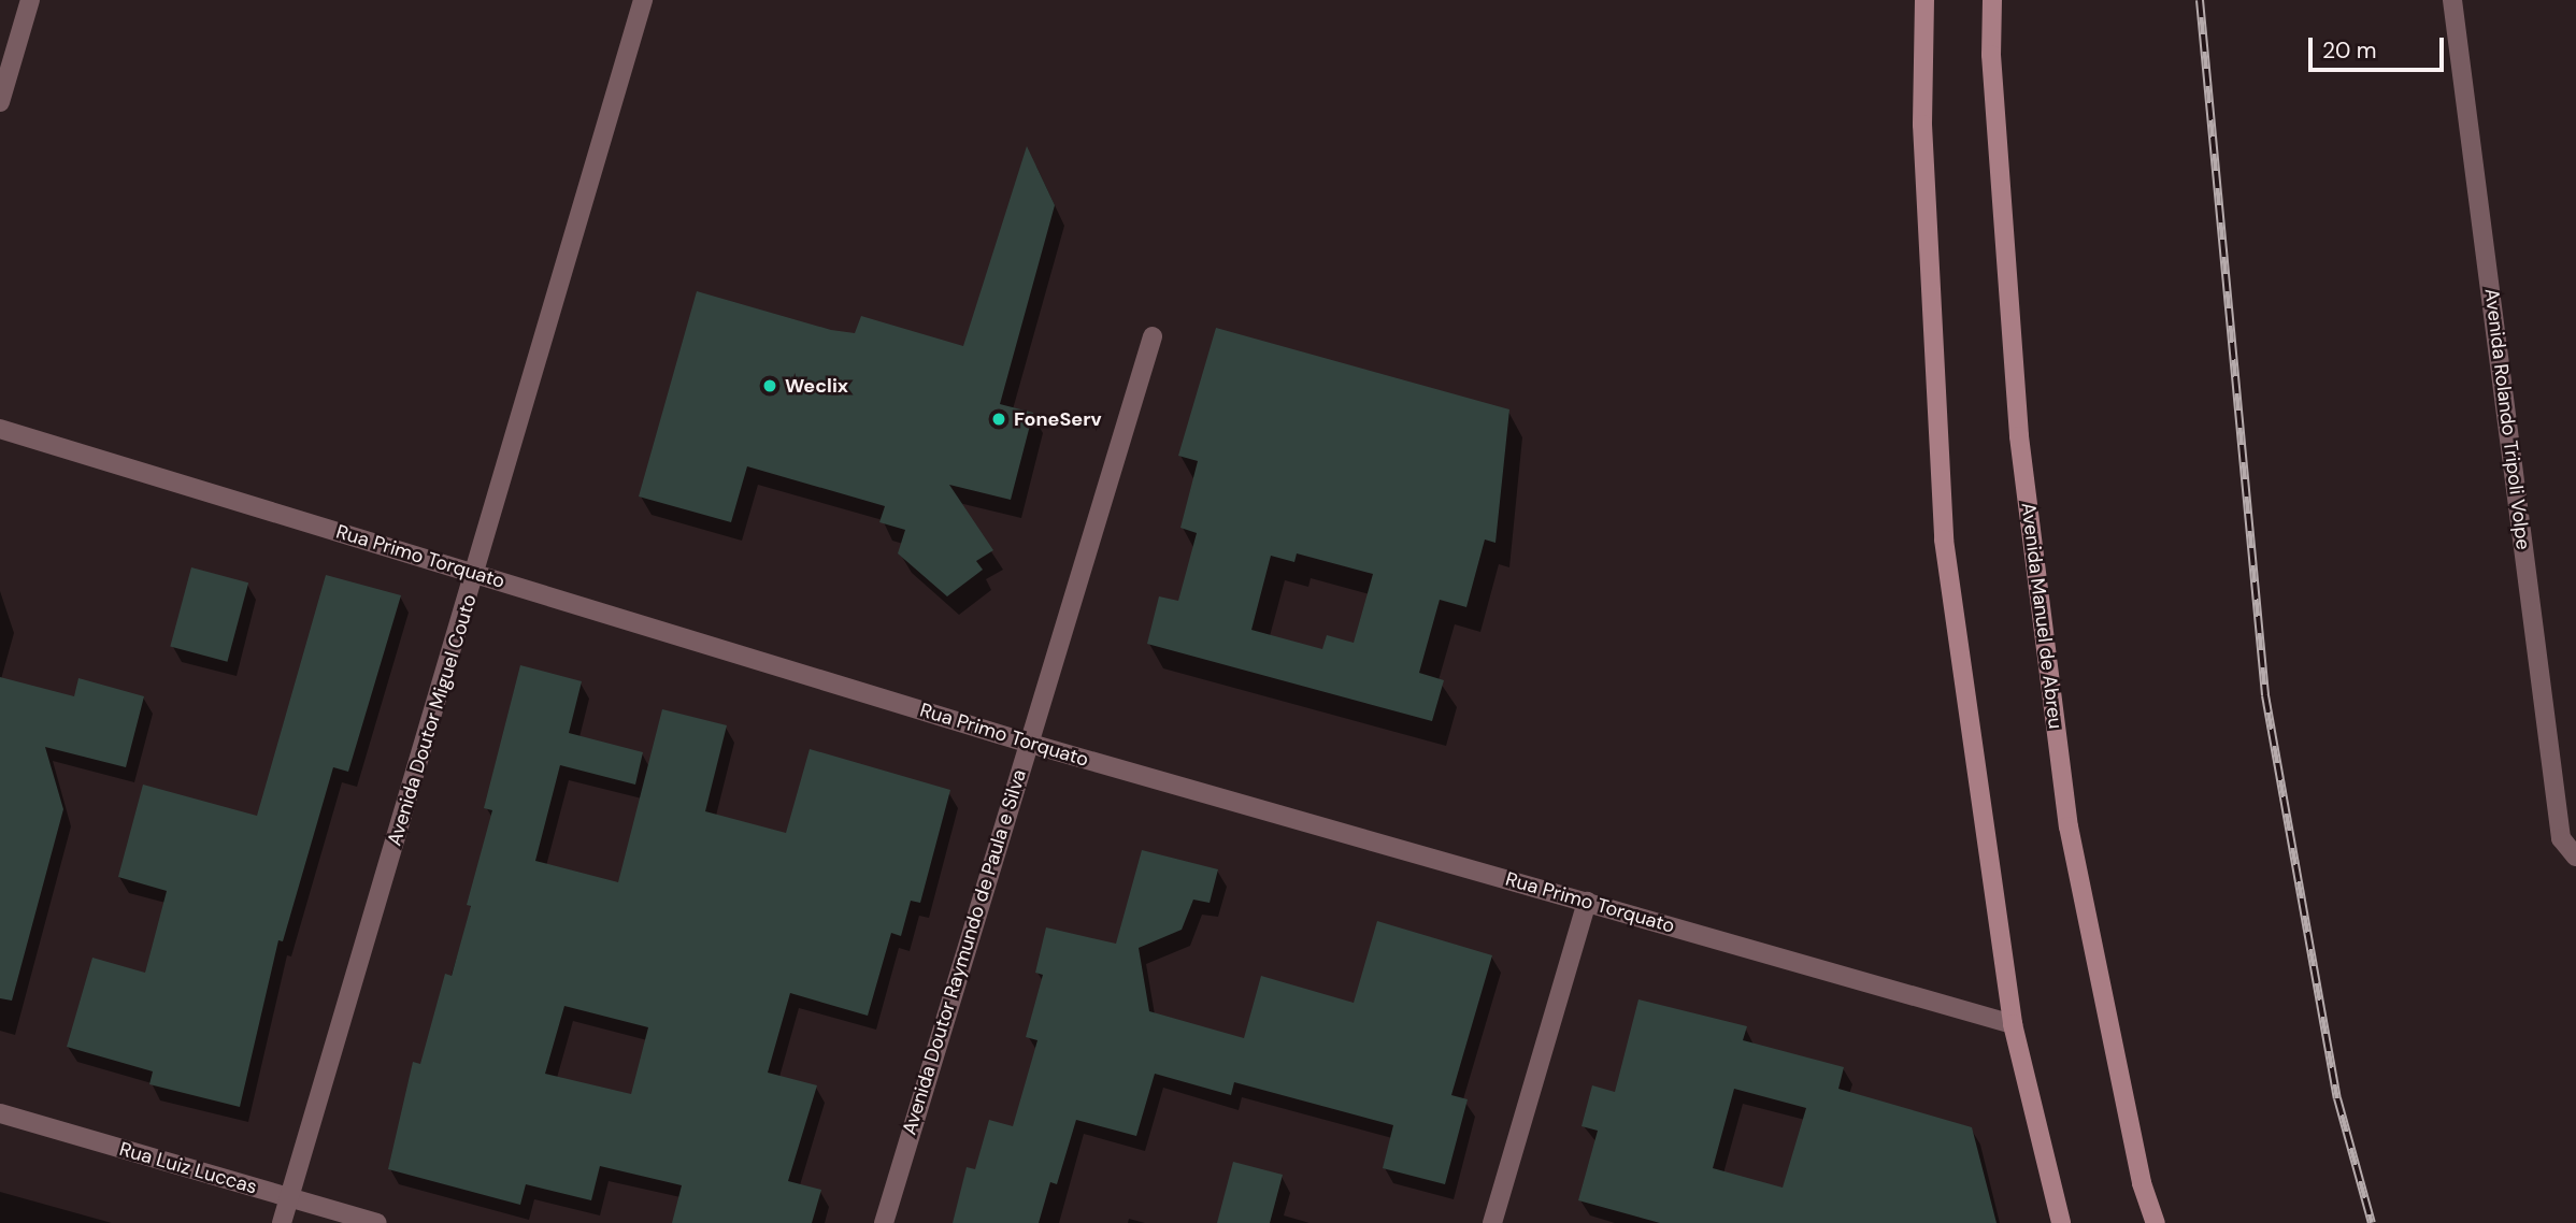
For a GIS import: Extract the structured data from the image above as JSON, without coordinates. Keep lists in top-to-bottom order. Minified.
{"streets":{"main road":["Avenida Manuel de Abreu"],"street":["Avenida Rolando Tripoli Volpe","Rua Primo Torquato","Avenida Doutor Miguel Couto","Avenida Doutor Raymundo de Paula e Silva","Rua Luiz Luccas"]},"crossings":[["Rua Primo Torquato","Avenida Doutor Miguel Couto"],["Rua Primo Torquato","Avenida Doutor Raymundo de Paula e Silva"],["Avenida Doutor Miguel Couto","Rua Luiz Luccas"]],"places":["Weclix","FoneServ"],"scale_bar":"20 m"}
